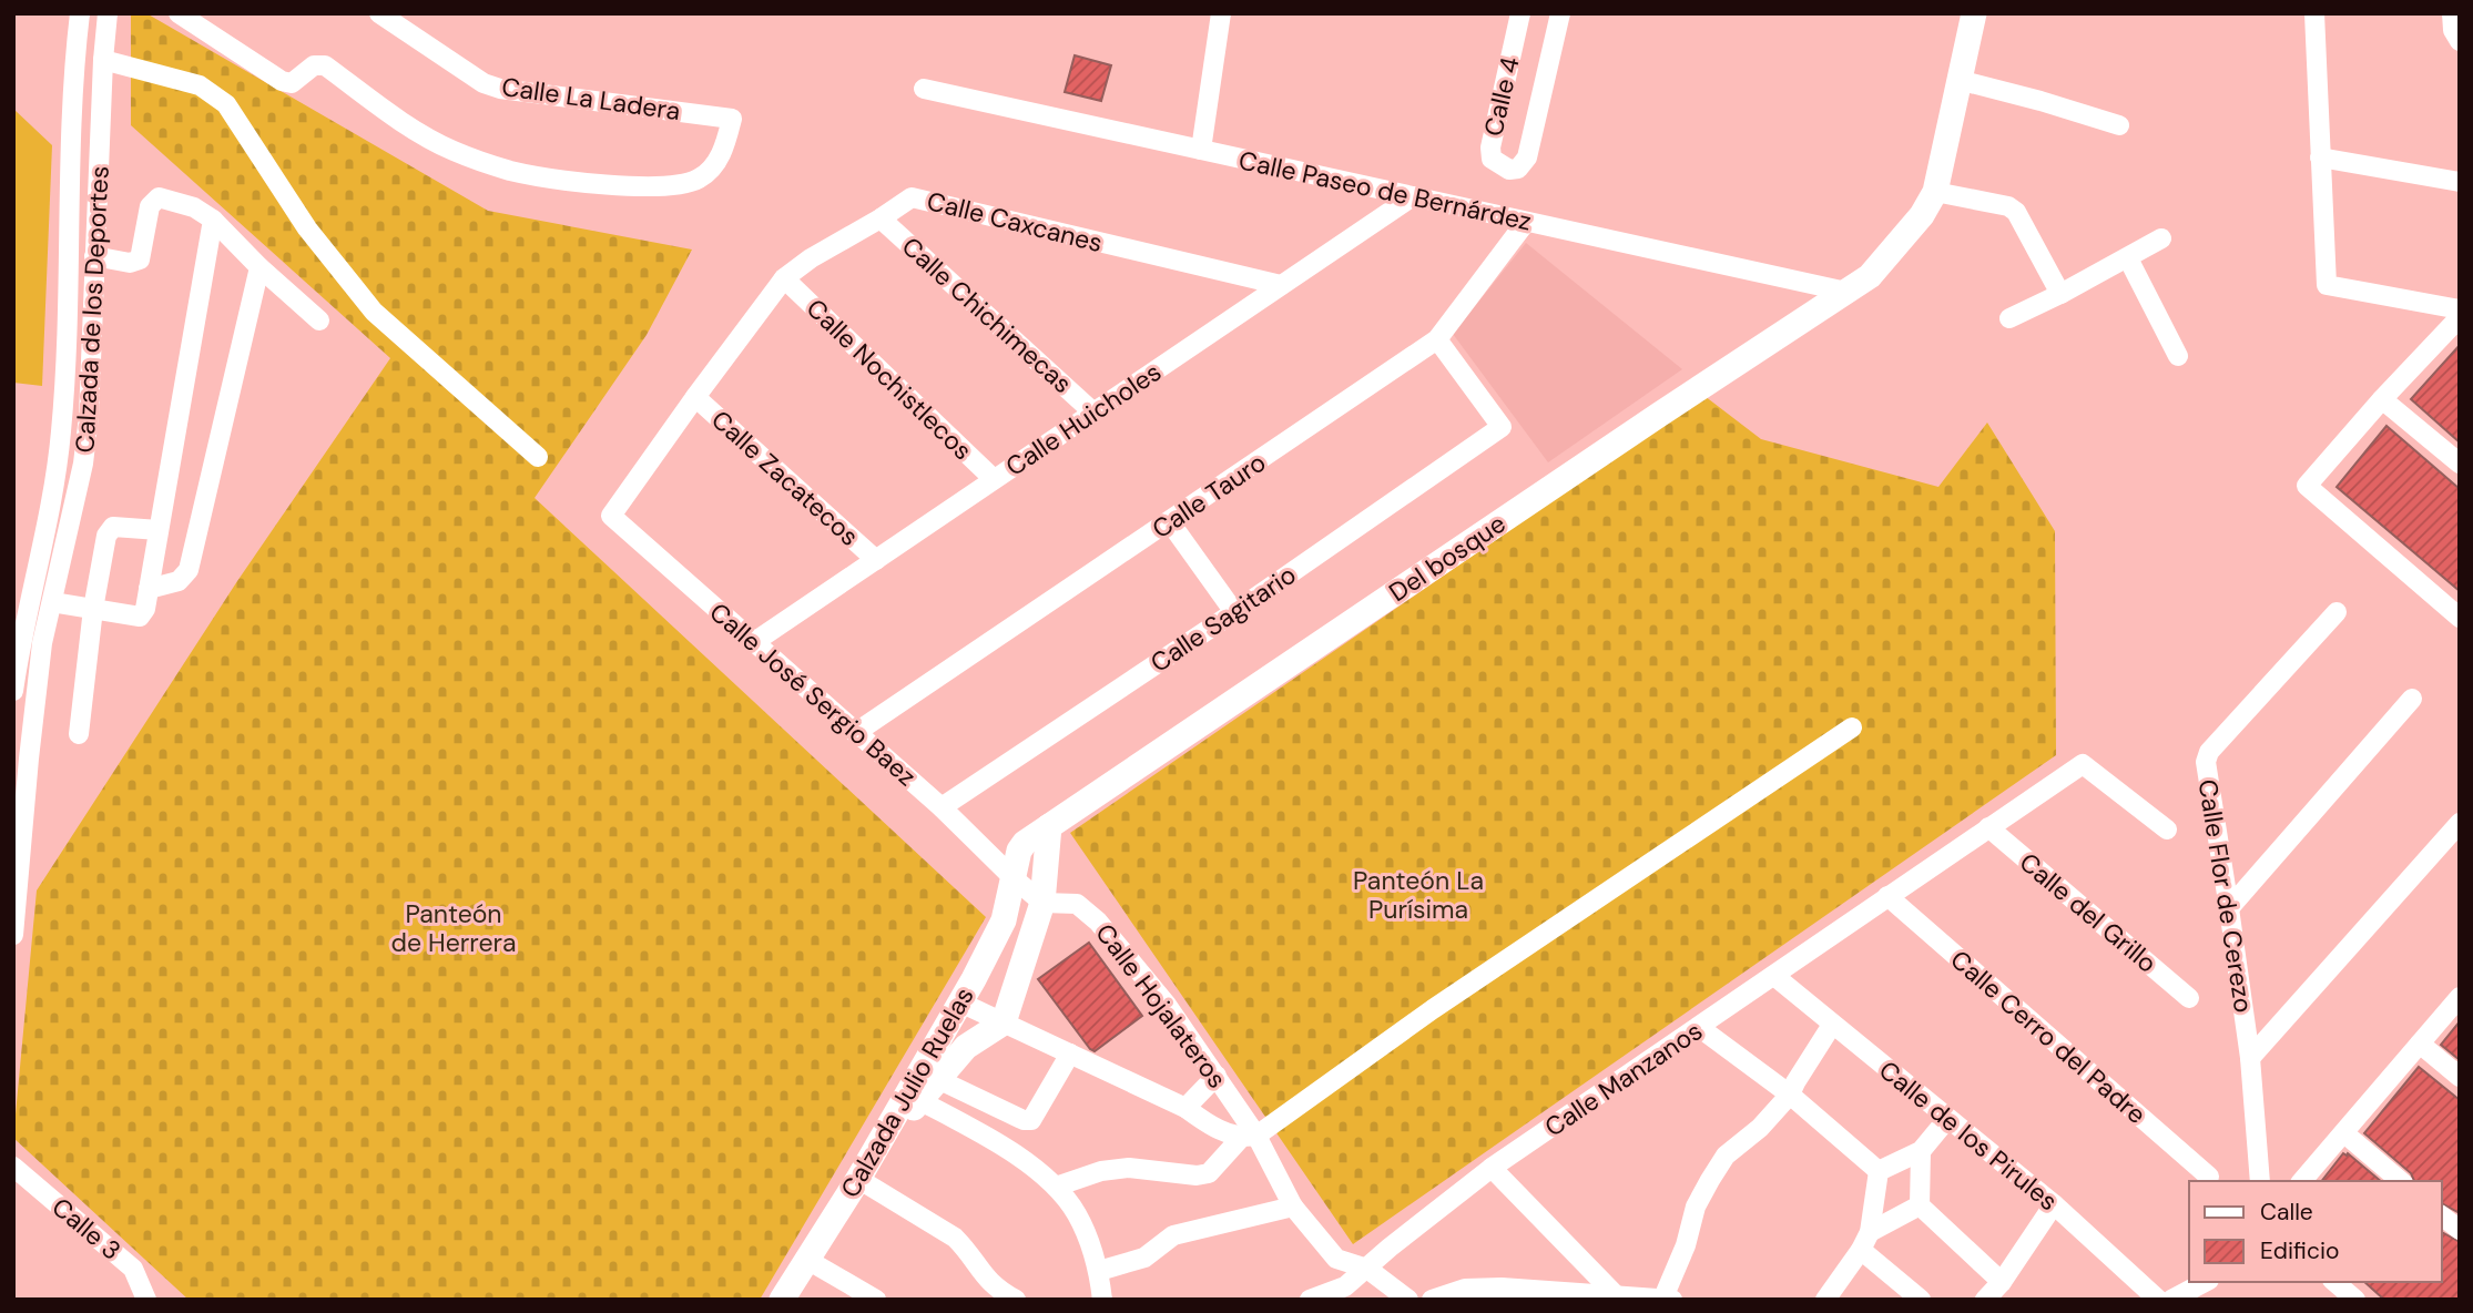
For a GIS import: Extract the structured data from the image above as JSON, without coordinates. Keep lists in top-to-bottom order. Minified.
{"streets":{"main road":["Del bosque","Calzada Julio Ruelas"],"street":["Calle 4","Calle La Ladera","Calle Paseo de Bernárdez","Calle Caxcanes","Calzada de los Deportes","Calle Chichimecas","Calle Nochistlecos","Calle Huicholes","Calle Zacatecos","Calle Tauro","Calle Sagitario","Calle José Sergio Baez","Calle Flor de Cerezo","Calle del Grillo","Calle Hojalateros","Calle Cerro del Padre","Calle Manzanos","Calle de los Pirules","Calle 3"]},"crossings":[["Calle Paseo de Bernárdez","Calle Huicholes"],["Calle Paseo de Bernárdez","Calle Tauro"],["Calle Paseo de Bernárdez","Del bosque"],["Calle Caxcanes","Calle Chichimecas"],["Calle Caxcanes","Calle Nochistlecos"],["Calle Caxcanes","Calle Huicholes"],["Calle Caxcanes","Calle Zacatecos"],["Calle Caxcanes","Calle José Sergio Baez"],["Calle Chichimecas","Calle Huicholes"],["Calle Nochistlecos","Calle Huicholes"],["Calle Huicholes","Calle Zacatecos"],["Calle Huicholes","Calle José Sergio Baez"],["Calle Tauro","Calle Sagitario"],["Calle Tauro","Calle José Sergio Baez"],["Del bosque","Calle José Sergio Baez"],["Del bosque","Calzada Julio Ruelas"],["Calle Sagitario","Calle José Sergio Baez"],["Calle José Sergio Baez","Calzada Julio Ruelas"],["Calle del Grillo","Calle Manzanos"],["Calle Hojalateros","Calle Manzanos"],["Calle Hojalateros","Calzada Julio Ruelas"],["Calle Cerro del Padre","Calle Manzanos"],["Calle Manzanos","Calle de los Pirules"]],"parks":["Panteón La Purísima","Panteón de Herrera"],"legend":["Calle","Edificio"]}
